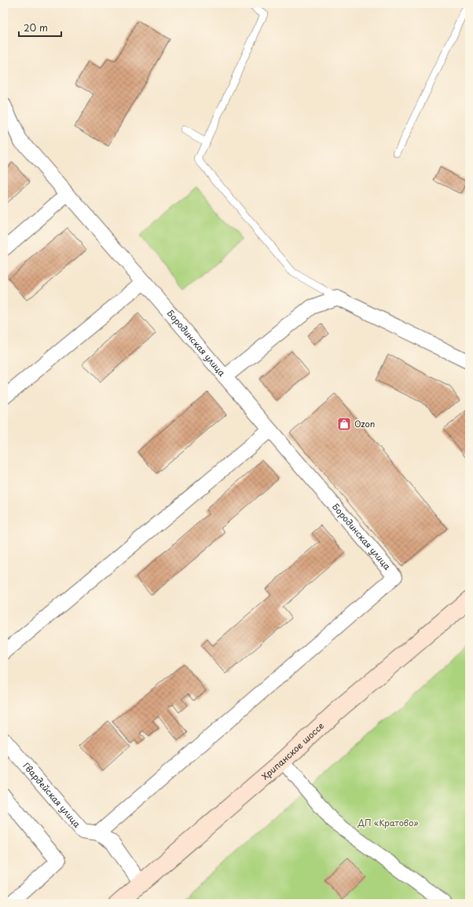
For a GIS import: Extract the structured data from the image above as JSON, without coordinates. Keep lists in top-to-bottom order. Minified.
{"streets":{"main road":["Хрипанское шоссе"],"street":["Бородинская улица","Гвардейская улица"]},"crossings":[["Бородинская улица","Гвардейская улица"],["Хрипанское шоссе","Гвардейская улица"]],"parks":["ДП «Кратово»"],"places":{"shop":["Ozon"]},"scale_bar":"20 m"}
